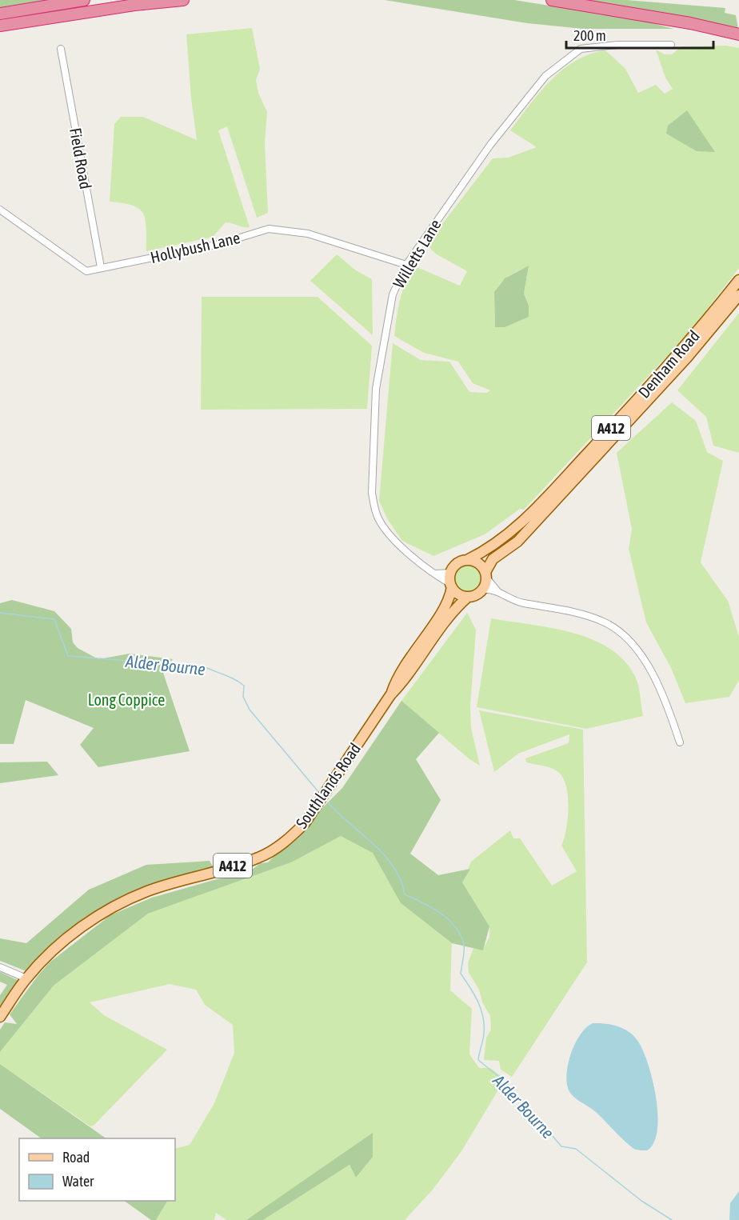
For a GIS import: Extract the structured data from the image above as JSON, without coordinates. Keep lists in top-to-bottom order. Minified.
{"streets":{"main road":["Denham Road","A412","Southlands Road"],"street":["Field Road","Hollybush Lane","Willetts Lane"]},"crossings":[["Field Road","Hollybush Lane"],["Hollybush Lane","Willetts Lane"],["Willetts Lane","Denham Road"],["Willetts Lane","A412"],["Denham Road","A412"],["A412","Southlands Road"]],"water":["Alder Bourne"],"parks":["Long Coppice"],"legend":["Road","Water"],"scale_bar":"200 m"}
